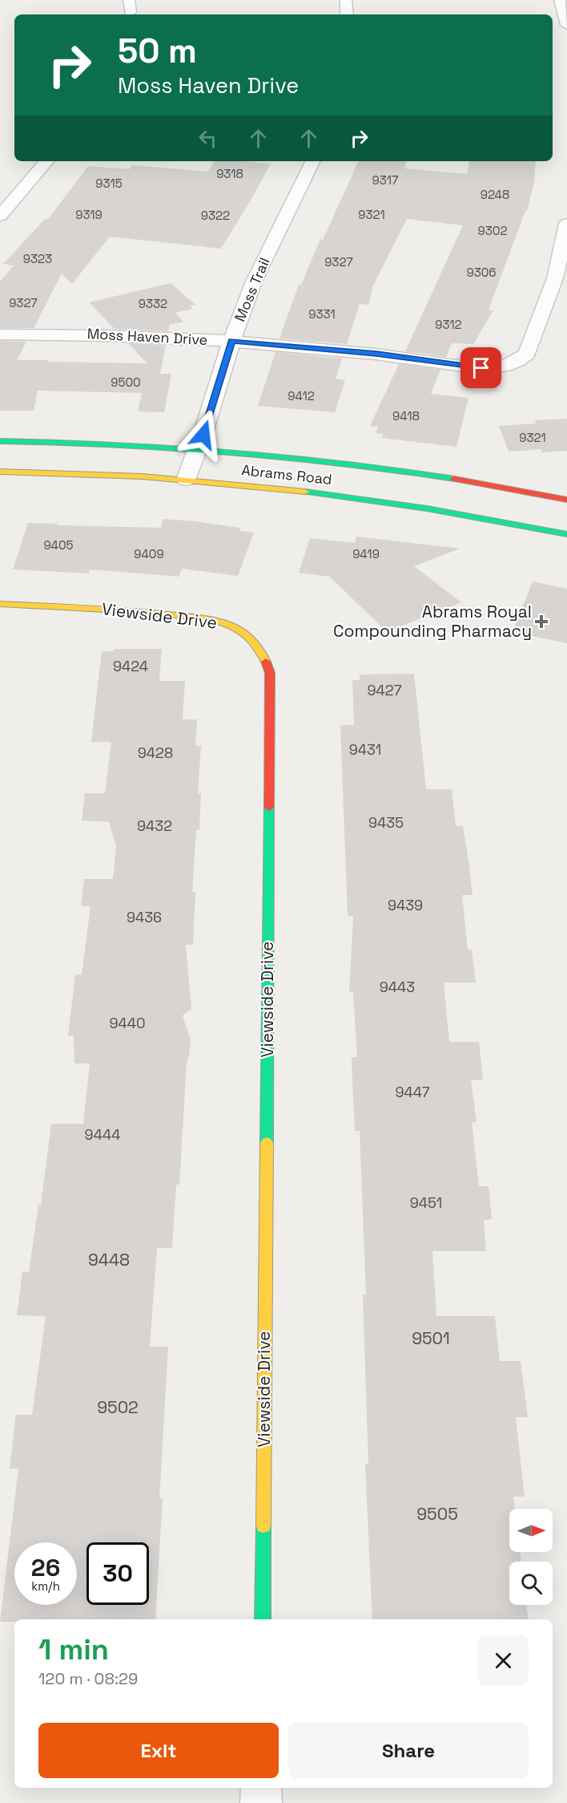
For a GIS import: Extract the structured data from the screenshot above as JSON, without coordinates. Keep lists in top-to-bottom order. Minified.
{"streets":{"main road":["Abrams Road","Viewside Drive"],"street":["Moss Trail","Moss Haven Drive"]},"crossings":[["Moss Trail","Moss Haven Drive"],["Moss Trail","Abrams Road"]],"places":{"health":["Abrams Royal Compounding Pharmacy"]},"house_numbers":["9318","9317","9315","9248","9319","9321","9322","9302","9323","9327","9306","9327","9332","9331","9312","9500","9412","9418","9321","9405","9409","9419","9424","9427","9431","9428","9435","9432","9439","9436","9443","9440","9447","9444","9451","9448","9501","9502","9505"],"north":"right","page":{"turn":["50 m","Moss Haven Drive"],"speed":"26 km/h","limit":"30","heading":["1 min","120 m · 08:29"],"buttons":["Exit","Share"]}}
